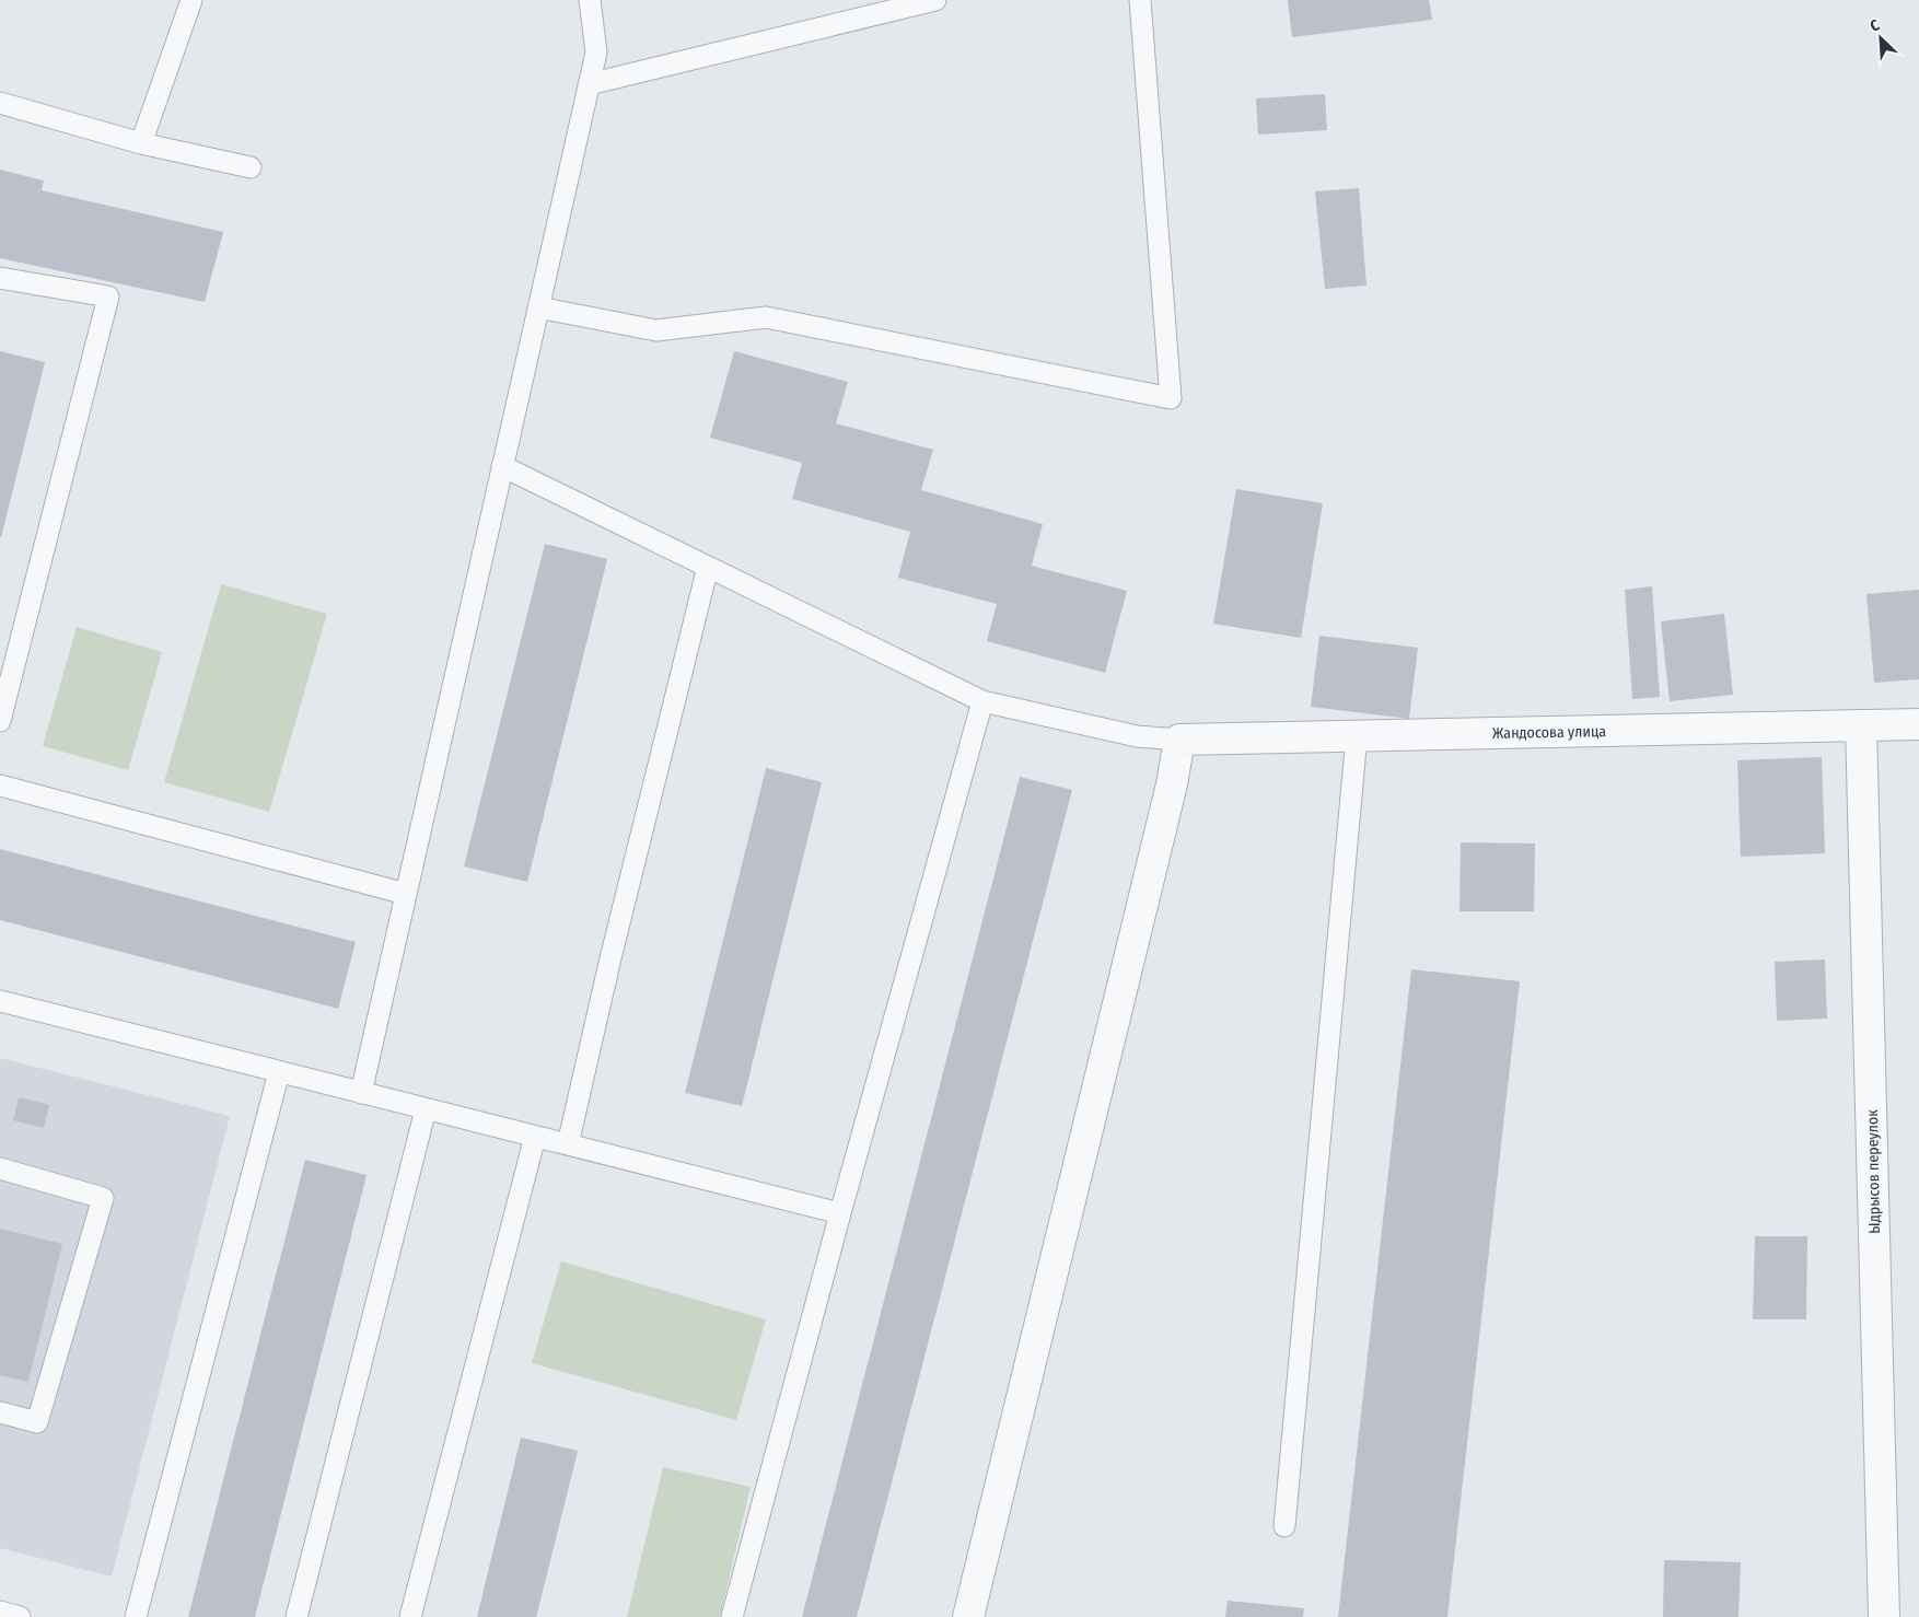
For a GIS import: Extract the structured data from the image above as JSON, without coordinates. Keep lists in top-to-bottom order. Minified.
{"streets":{"street":["Жандосова улица","Ыдрысов переулок"]},"crossings":[["Жандосова улица","Ыдрысов переулок"]],"north":"top left"}
